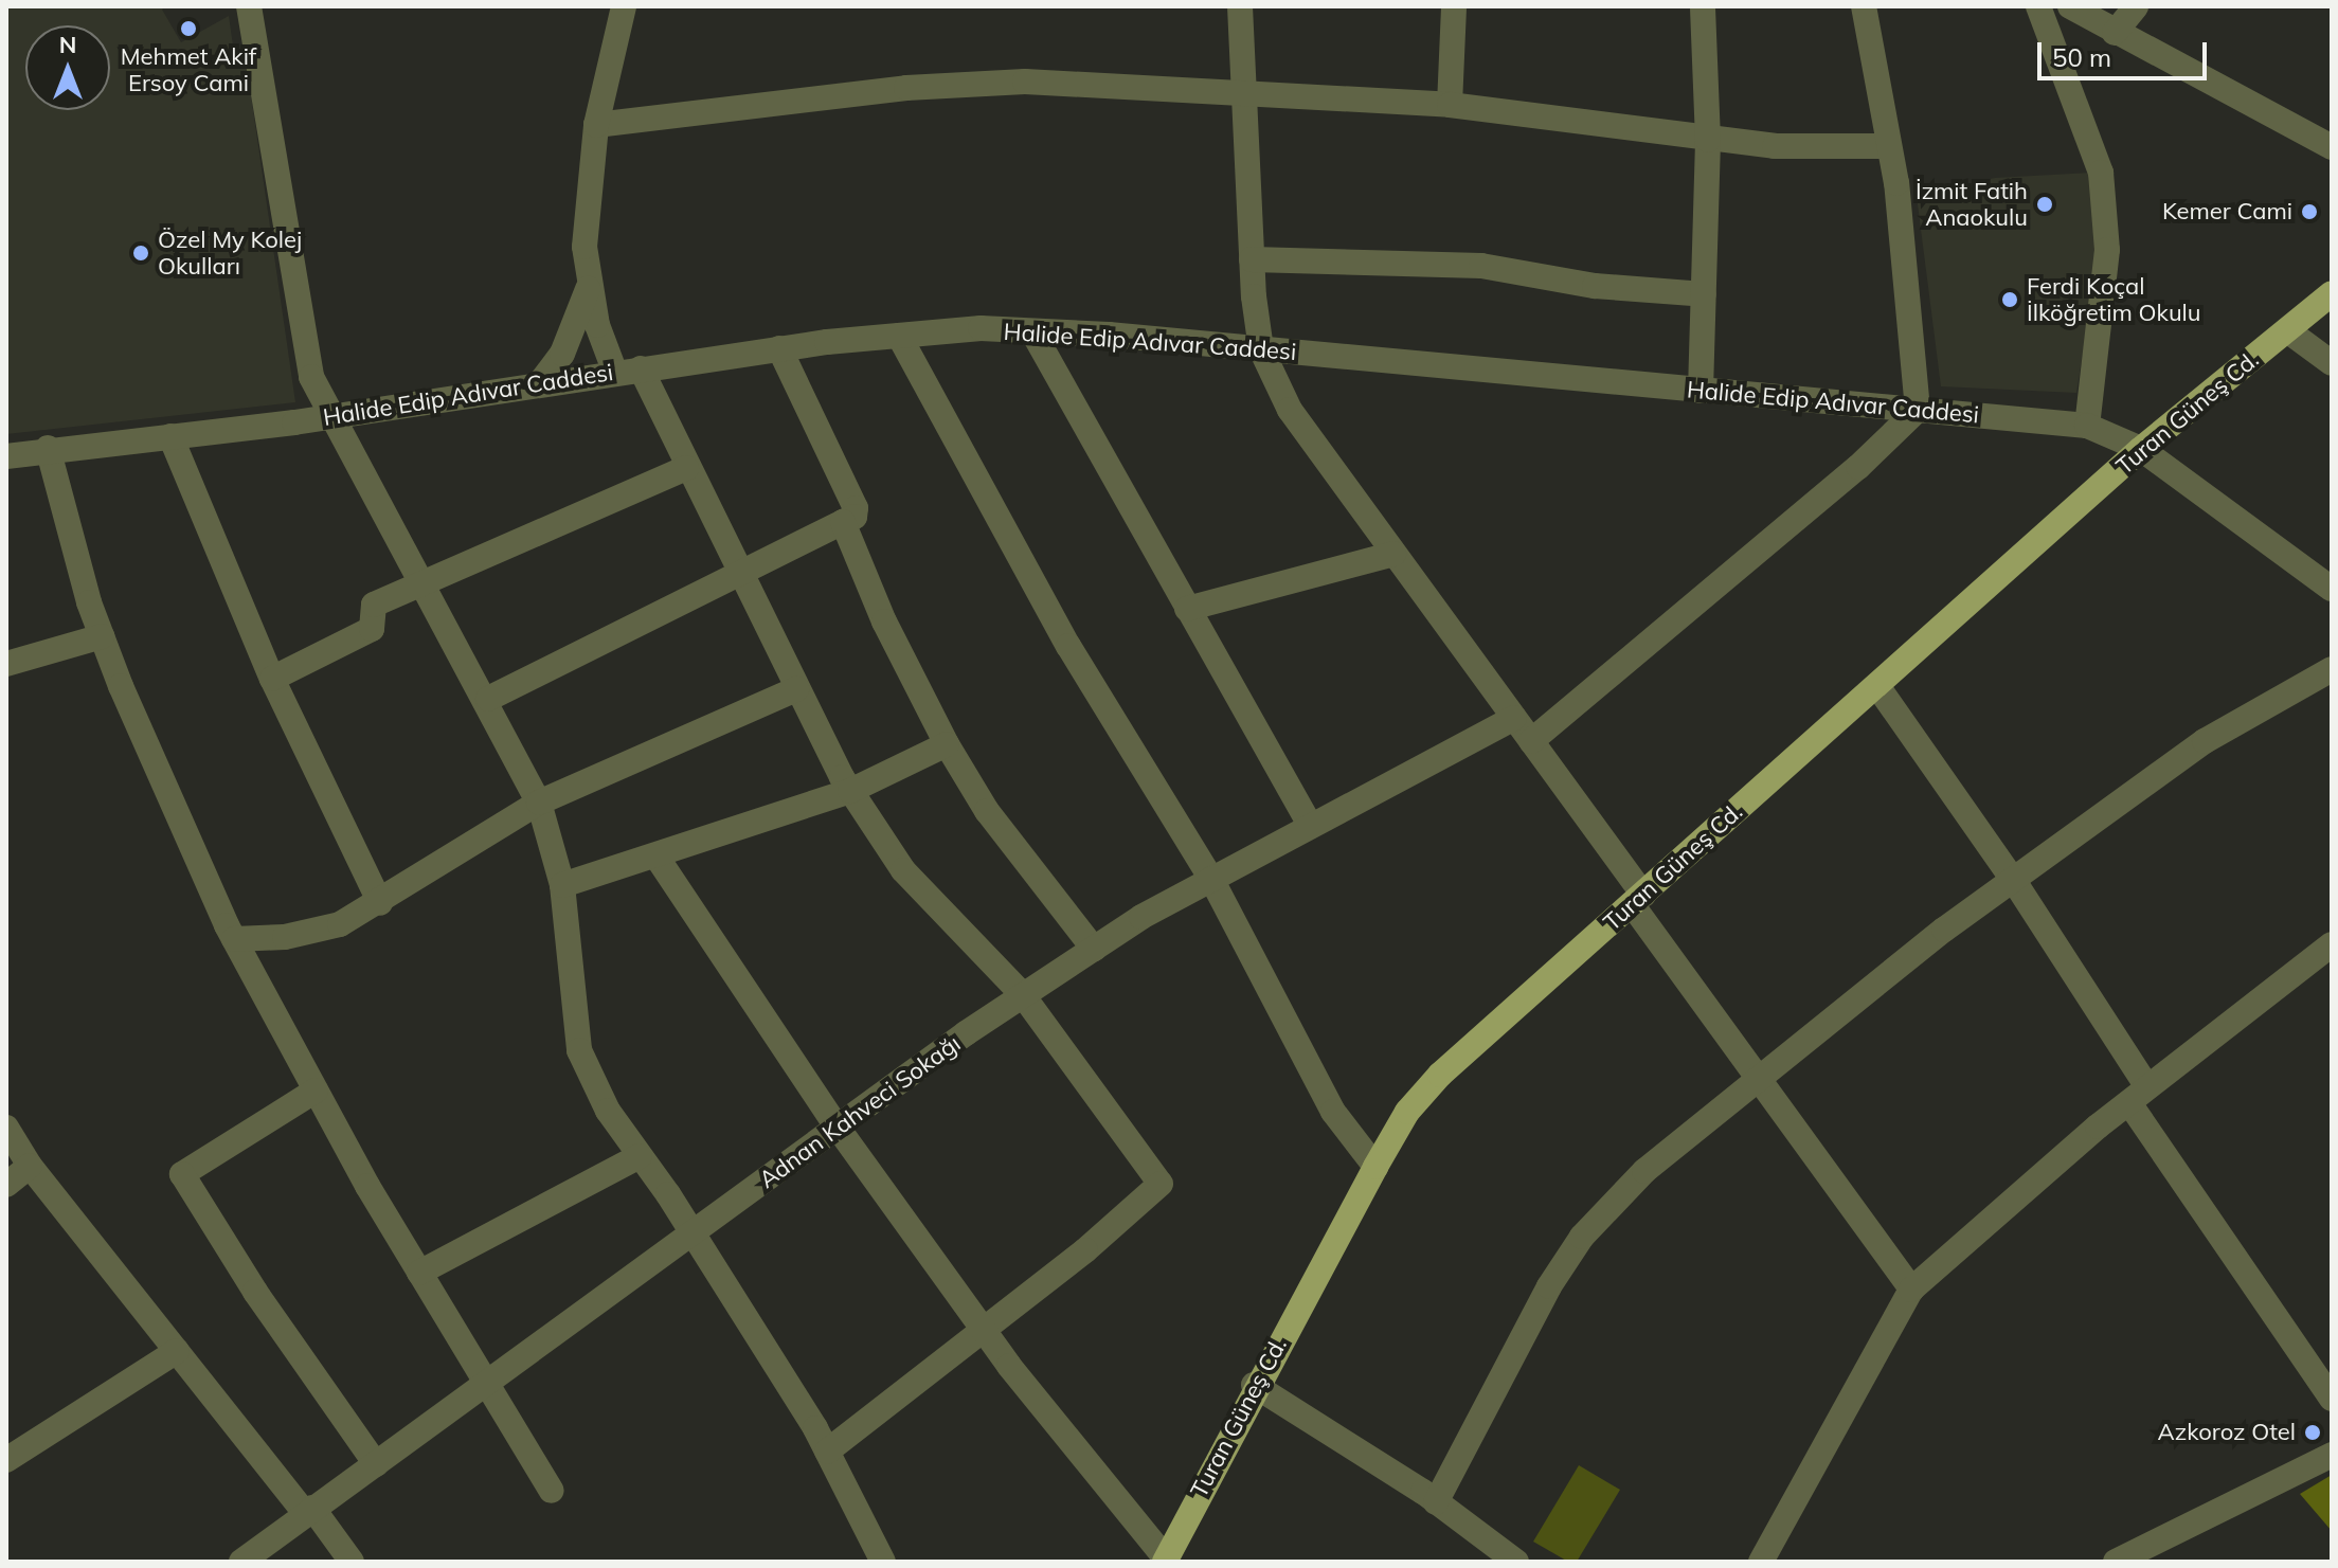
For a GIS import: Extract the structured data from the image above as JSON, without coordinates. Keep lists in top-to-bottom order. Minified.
{"streets":{"main road":["Turan Güneş Cd."],"street":["Halide Edip Adıvar Caddesi","Adnan Kahveci Sokağı"]},"crossings":[["Halide Edip Adıvar Caddesi","Turan Güneş Cd."]],"places":["Mehmet Akif Ersoy Cami","İzmit Fatih Anaokulu","Kemer Cami","Özel My Kolej Okulları","Ferdi Koçal İlköğretim Okulu","Azkoroz Otel"],"scale_bar":"50 m","north":"top"}
